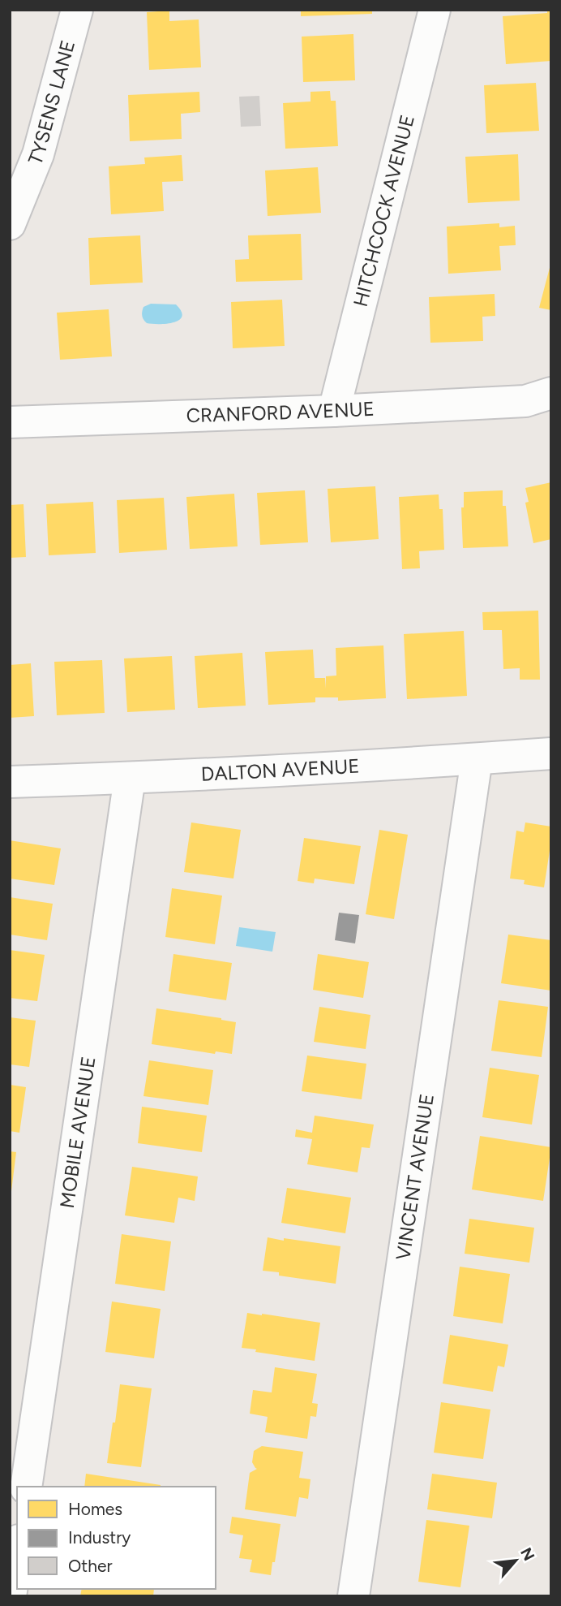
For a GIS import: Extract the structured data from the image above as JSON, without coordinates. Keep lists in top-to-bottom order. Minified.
{"streets":{"street":["TYSENS LANE","HITCHCOCK AVENUE","CRANFORD AVENUE","DALTON AVENUE","MOBILE AVENUE","VINCENT AVENUE"]},"crossings":[["HITCHCOCK AVENUE","CRANFORD AVENUE"],["DALTON AVENUE","MOBILE AVENUE"],["DALTON AVENUE","VINCENT AVENUE"]],"legend":["Homes","Industry","Other"],"north":"top right"}
